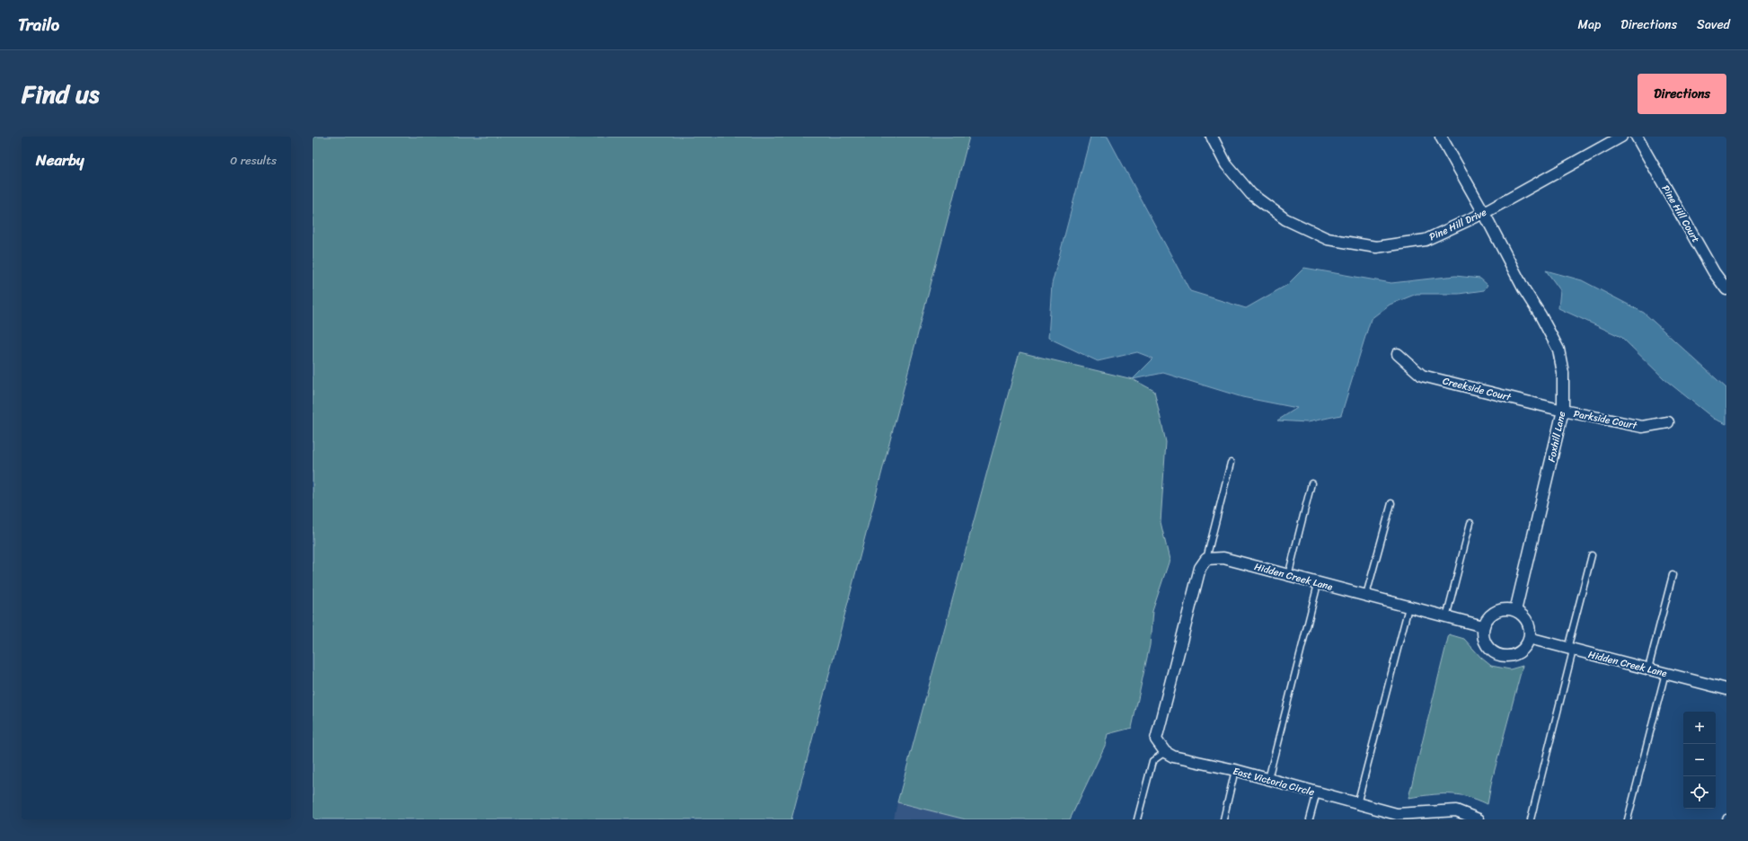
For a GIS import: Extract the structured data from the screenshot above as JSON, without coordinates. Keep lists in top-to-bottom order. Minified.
{"streets":{"street":["Pine Hill Court","Pine Hill Drive","Creekside Court","Parkside Court","Foxhill Lane","Hidden Creek Lane","East Victoria Circle"]},"crossings":[["Pine Hill Drive","Foxhill Lane"],["Creekside Court","Parkside Court"],["Creekside Court","Foxhill Lane"],["Parkside Court","Foxhill Lane"],["Foxhill Lane","Hidden Creek Lane"]],"page":{"header":"Trailo","nav":["Map","Directions","Saved"],"title":"Find us","buttons":"Directions","heading":["Nearby","0 results"],"map_buttons":["+","−"]}}
